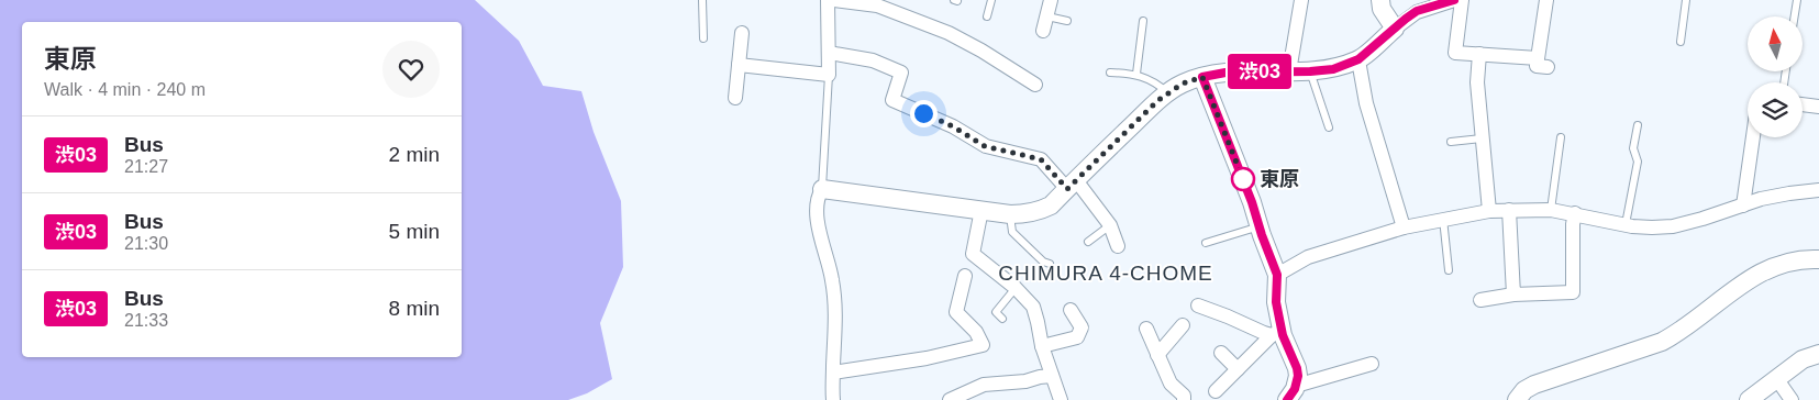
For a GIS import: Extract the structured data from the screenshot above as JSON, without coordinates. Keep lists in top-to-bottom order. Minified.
{"districts":["CHIMURA 4-CHOME"],"places":["東原"],"lines":["bus line 渋03"],"north":"top","page":{"on_map":"渋03","heading":["東原","Walk · 4 min · 240 m"],"list":[{"mark":"渋03","name":"Bus","note":"21:27","value":"2 min"},{"mark":"渋03","name":"Bus","note":"21:30","value":"5 min"},{"mark":"渋03","name":"Bus","note":"21:33","value":"8 min"}]}}
